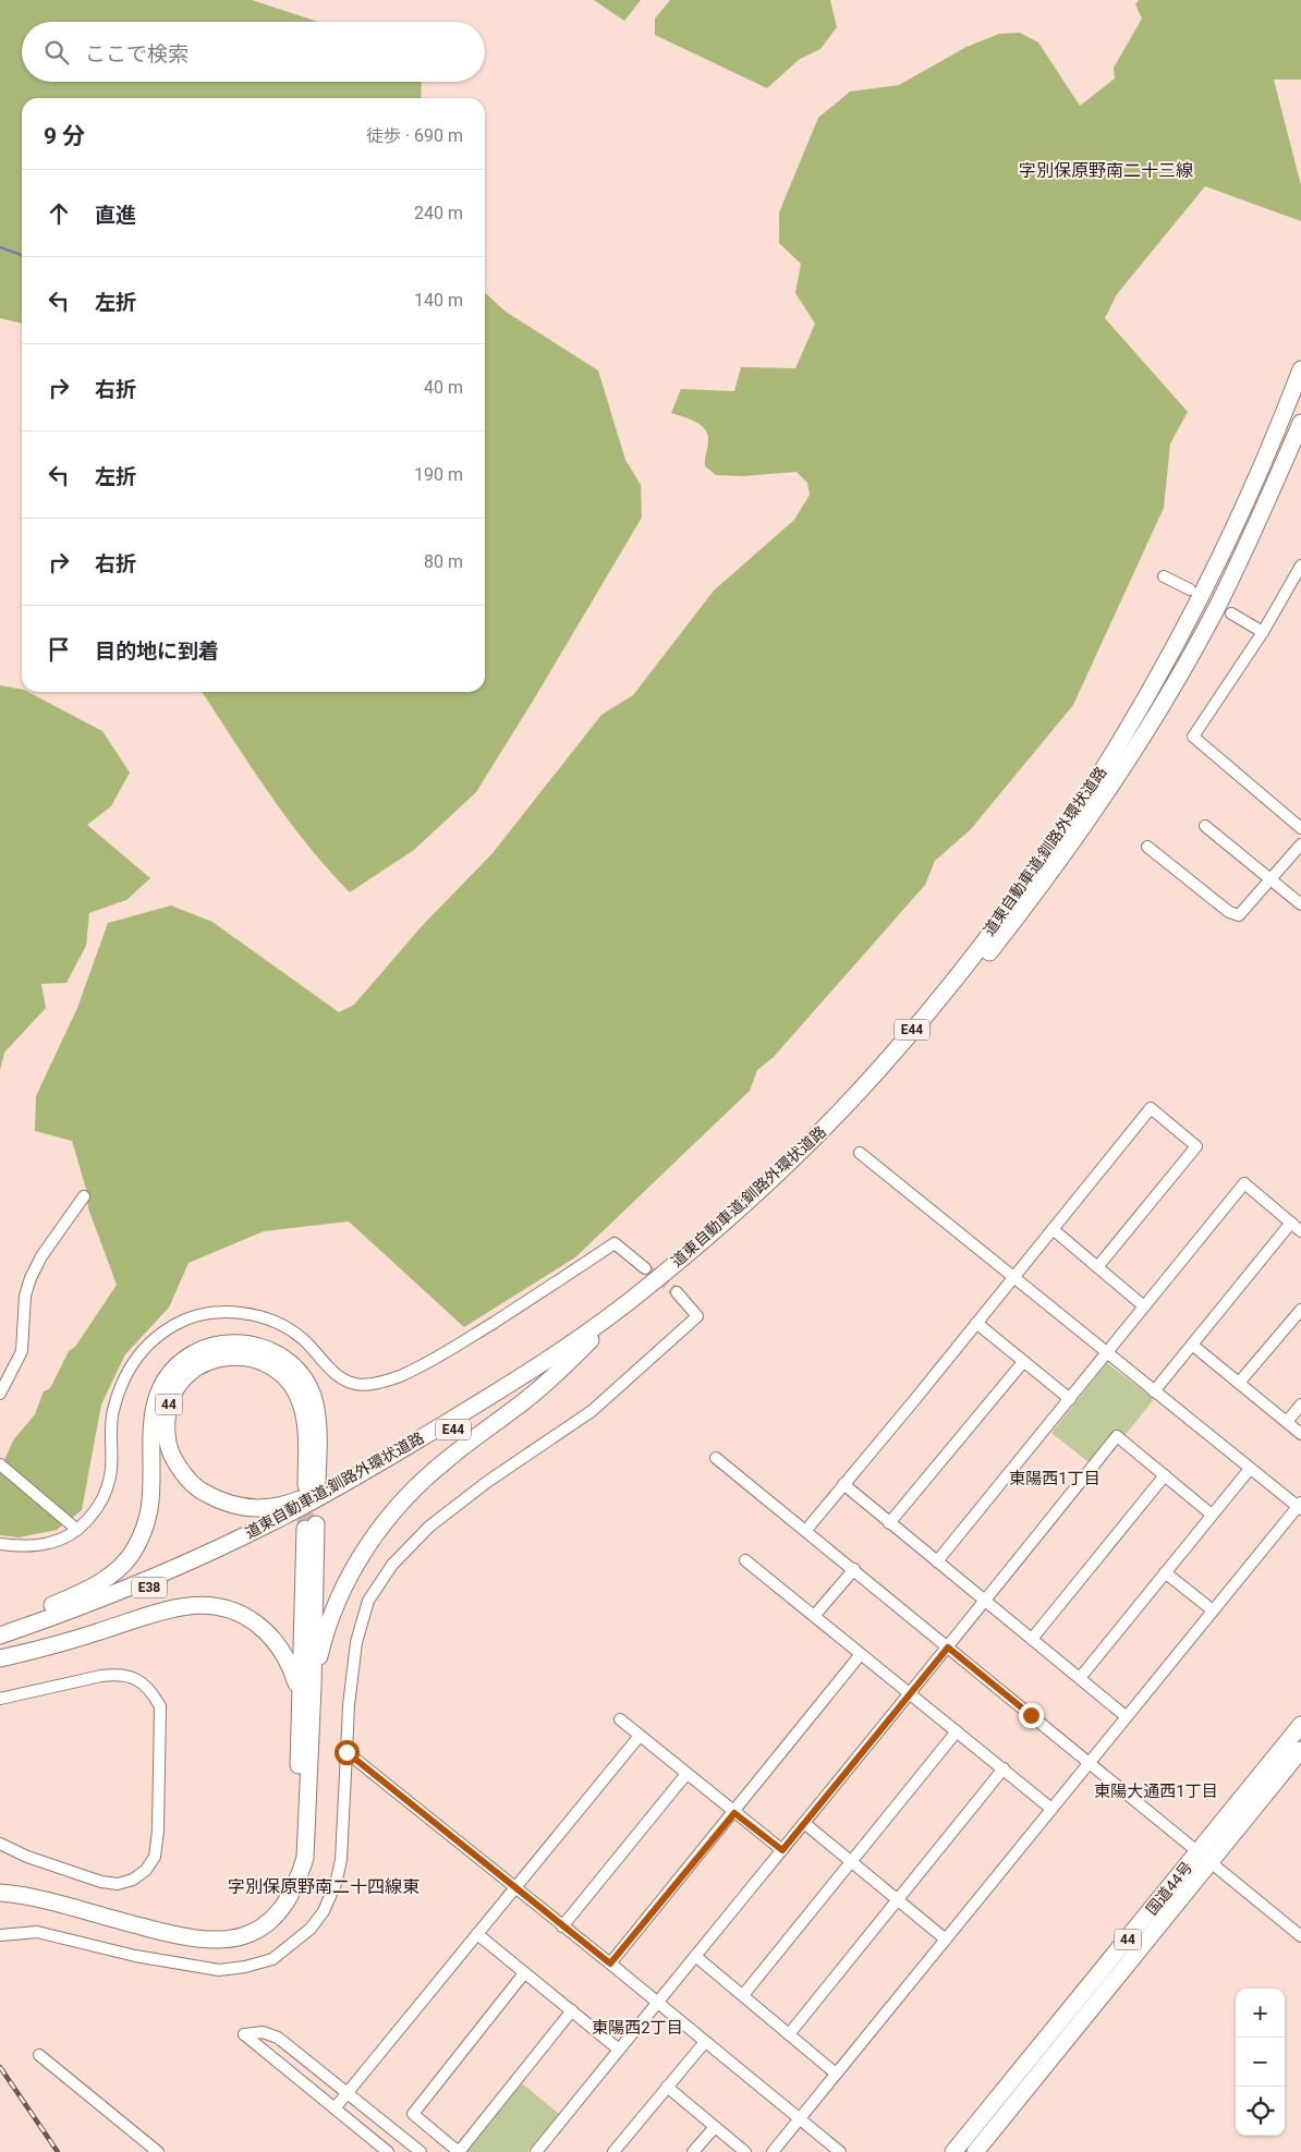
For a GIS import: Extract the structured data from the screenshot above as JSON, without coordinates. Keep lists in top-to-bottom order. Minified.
{"streets":{"highway":["道東自動車道;釧路外環状道路","E44","44","E38","国道44号"]},"crossings":[["道東自動車道;釧路外環状道路","44"]],"districts":["字別保原野南二十三線","東陽西1丁目","東陽大通西1丁目","字別保原野南二十四線東","東陽西2丁目"],"page":{"search":"ここで検索","heading":["9 分","徒歩 · 690 m"],"list":[["直進","240 m"],["左折","140 m"],["右折","40 m"],["左折","190 m"],["右折","80 m"],"目的地に到着"],"map_buttons":["+","−"]}}
